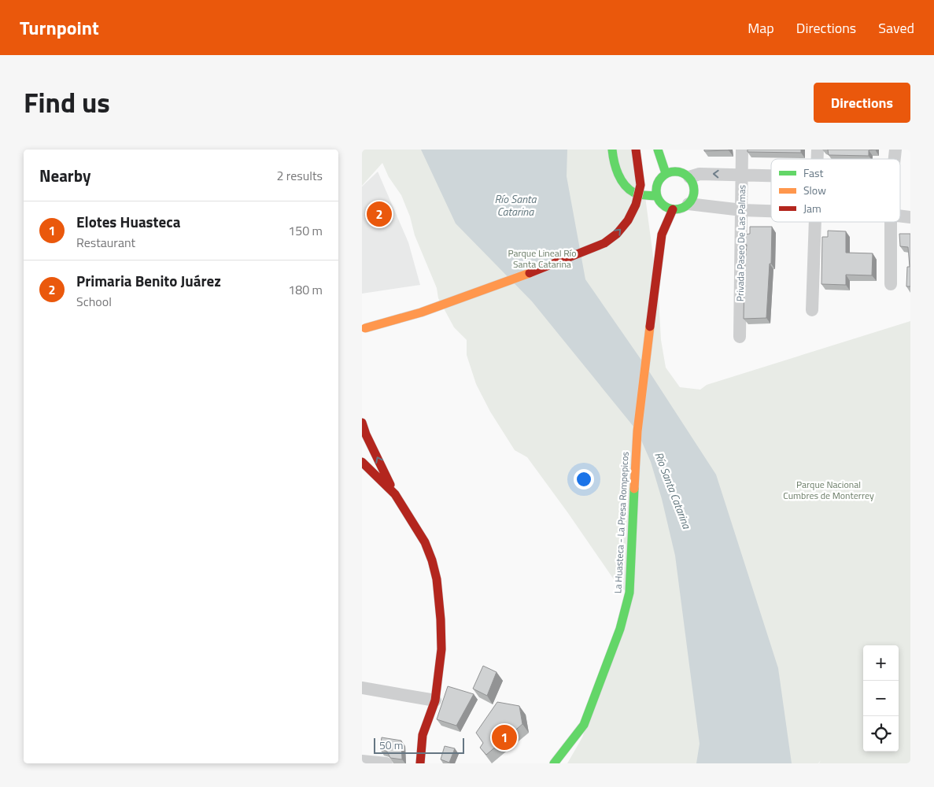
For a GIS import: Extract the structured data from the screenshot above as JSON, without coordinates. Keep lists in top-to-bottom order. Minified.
{"streets":{"main road":["La Huasteca - La Presa Rompepicos"],"street":["Privada Paseo De Las Palmas"]},"water":["Río Santa Catarina"],"parks":["Parque Lineal Río Santa Catarina","Parque Nacional Cumbres de Monterrey"],"legend":["Fast","Slow","Jam"],"scale_bar":"50 m","page":{"header":"Turnpoint","nav":["Map","Directions","Saved"],"title":"Find us","buttons":"Directions","heading":["Nearby","2 results"],"pins":["2","1"],"list":[{"mark":"1","name":"Elotes Huasteca","note":"Restaurant","value":"150 m"},{"mark":"2","name":"Primaria Benito Juárez","note":"School","value":"180 m"}],"map_buttons":["+","−"],"scale":"50 m"}}
